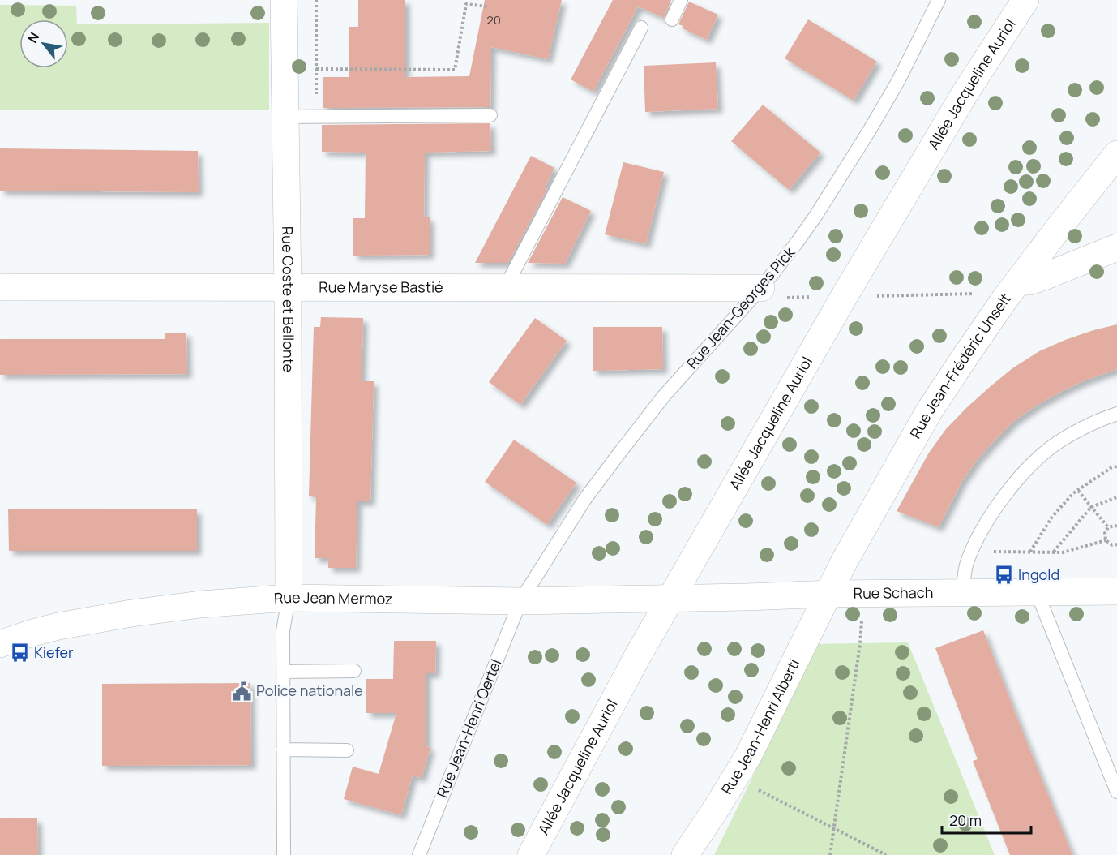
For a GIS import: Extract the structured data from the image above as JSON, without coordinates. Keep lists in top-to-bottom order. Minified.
{"streets":{"street":["Allée Jacqueline Auriol","Rue Maryse Bastié","Rue Coste et Bellonte","Rue Jean-Frédéric Unselt","Rue Schach","Rue Jean Mermoz","Rue Jean-Henri Alberti"],"lane":["Rue Jean-Georges Pick","Rue Jean-Henri Oertel"]},"crossings":[["Allée Jacqueline Auriol","Rue Schach"],["Allée Jacqueline Auriol","Rue Jean Mermoz"],["Rue Maryse Bastié","Rue Coste et Bellonte"],["Rue Maryse Bastié","Rue Jean-Georges Pick"],["Rue Coste et Bellonte","Rue Jean Mermoz"],["Rue Jean-Georges Pick","Rue Jean Mermoz"],["Rue Jean-Georges Pick","Rue Jean-Henri Oertel"],["Rue Jean-Frédéric Unselt","Rue Schach"],["Rue Jean-Frédéric Unselt","Rue Jean-Henri Alberti"],["Rue Schach","Rue Jean Mermoz"],["Rue Schach","Rue Jean-Henri Alberti"],["Rue Jean Mermoz","Rue Jean-Henri Oertel"]],"places":{"bus stop":["Ingold","Kiefer"],"public building":["Police nationale"]},"house_numbers":["20"],"scale_bar":"20 m","north":"top left"}
